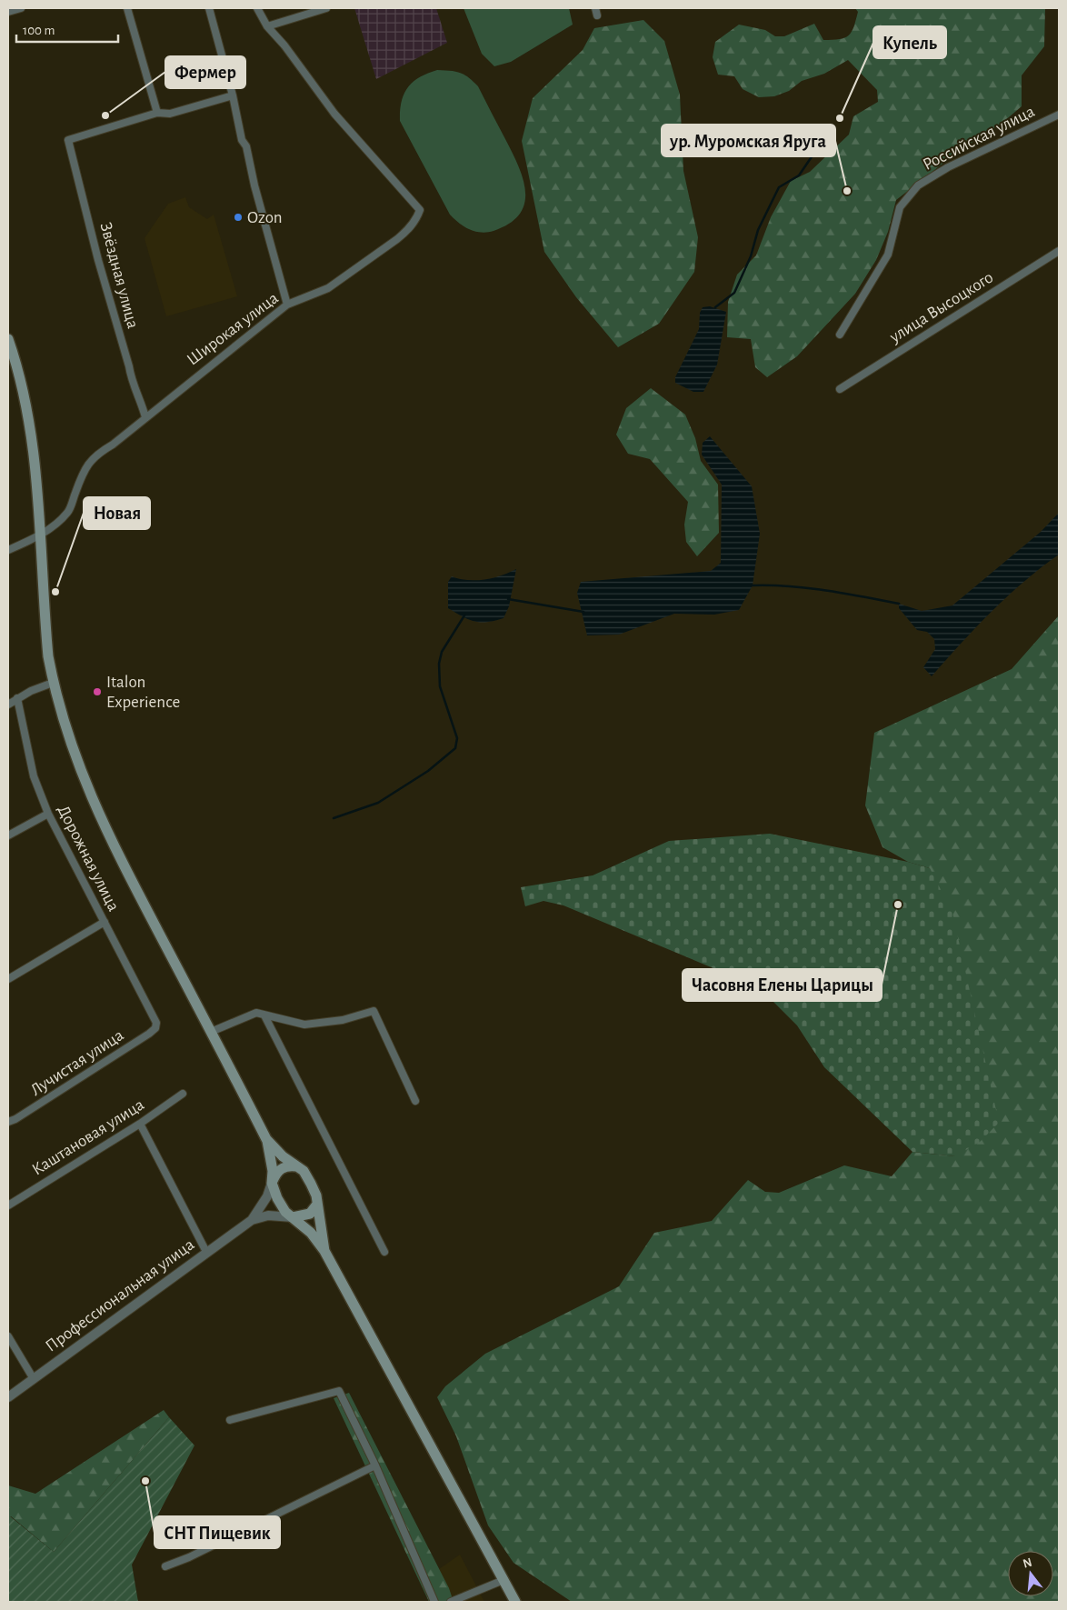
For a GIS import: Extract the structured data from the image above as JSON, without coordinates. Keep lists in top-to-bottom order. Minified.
{"streets":{"street":["Российская улица","Звёздная улица","улица Высоцкого","Широкая улица","Дорожная улица","Лучистая улица","Каштановая улица","Профессиональная улица"]},"crossings":[["Звёздная улица","Широкая улица"],["Дорожная улица","Лучистая улица"]],"places":["Фермер","Купель","ур. Муромская Яруга","Ozon","Новая","Italon Experience","Часовня Елены Царицы","СНТ Пищевик"],"scale_bar":"100 m","north":"top"}
